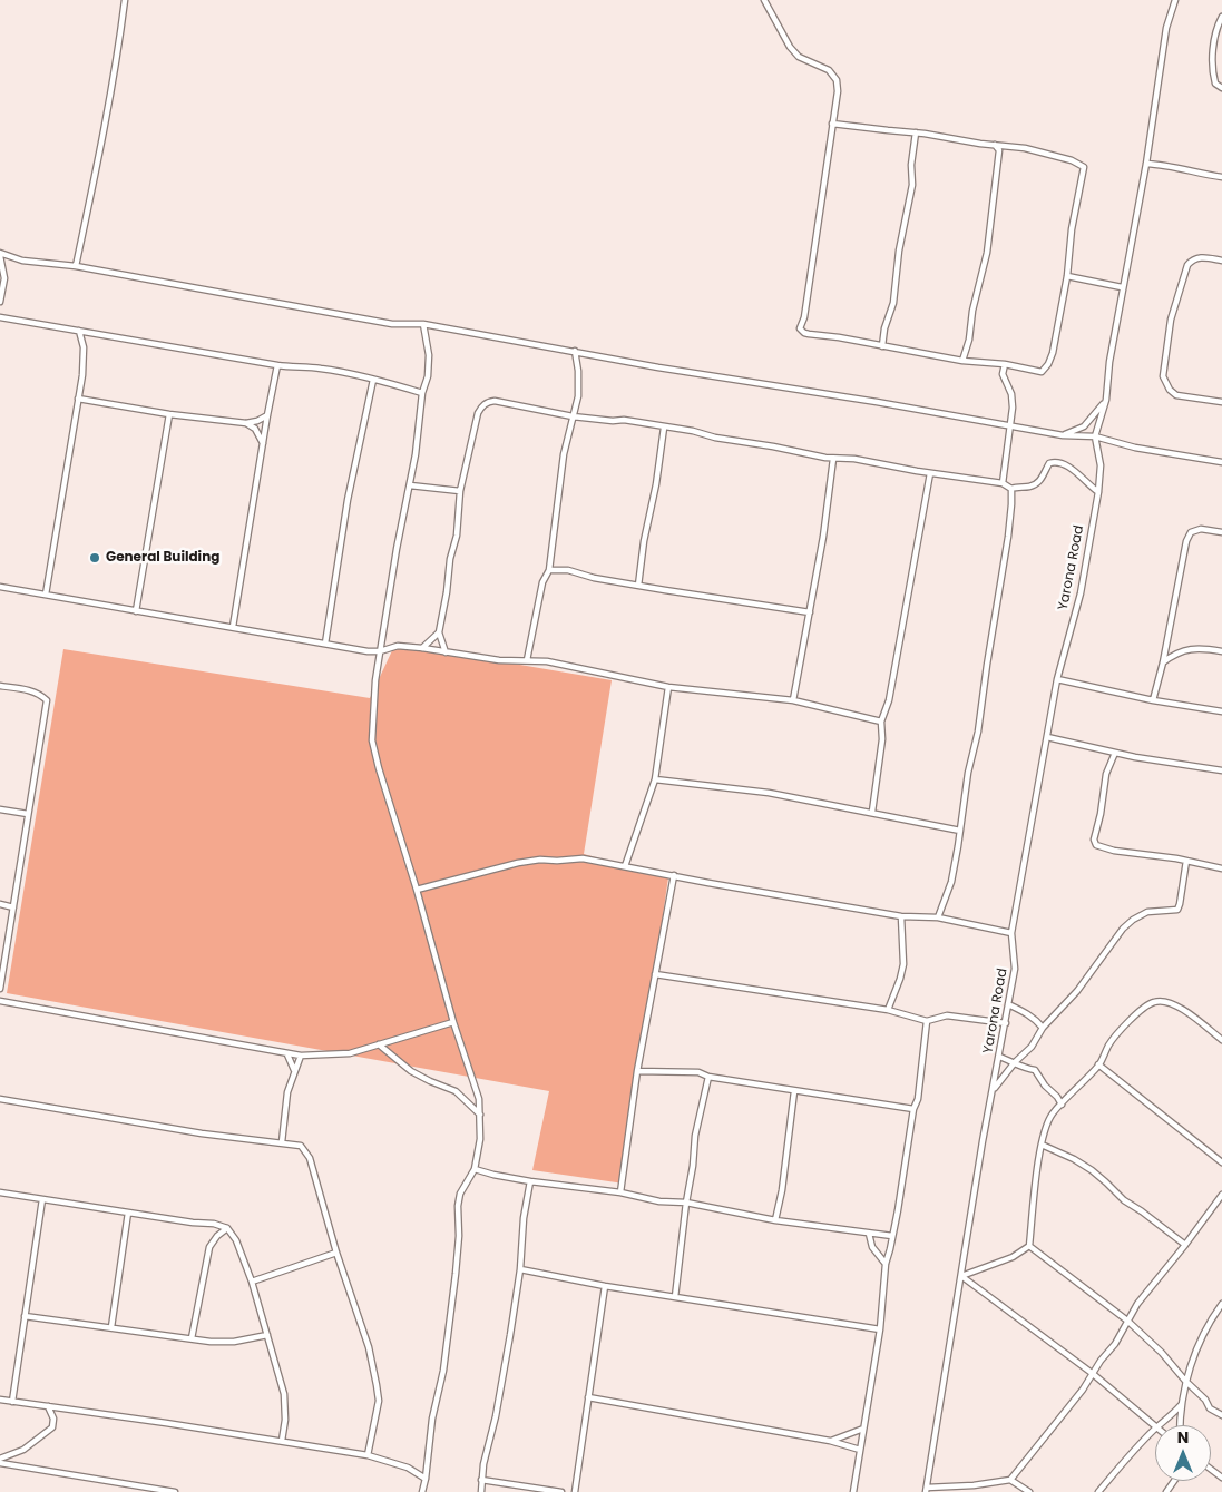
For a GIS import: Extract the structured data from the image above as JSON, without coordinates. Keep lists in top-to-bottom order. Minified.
{"streets":{"street":["Yarona Road"]},"places":["General Building"],"north":"top"}
